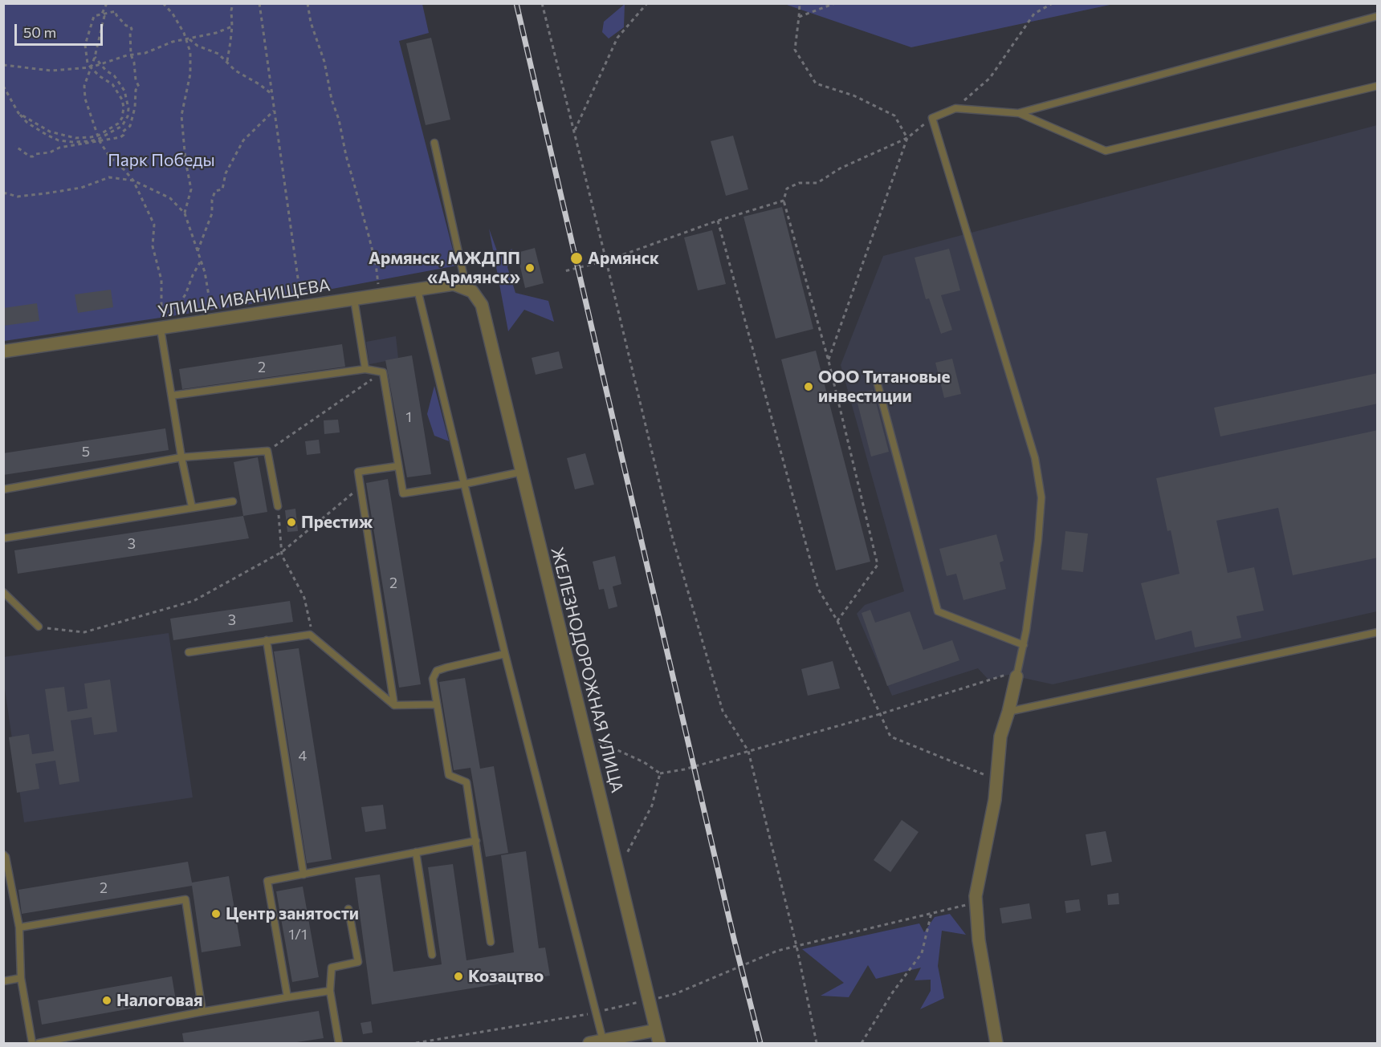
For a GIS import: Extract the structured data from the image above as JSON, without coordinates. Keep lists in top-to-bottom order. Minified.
{"streets":{"street":["УЛИЦА ИВАНИЩЕВА","ЖЕЛЕЗНОДОРОЖНАЯ УЛИЦА"]},"crossings":[["УЛИЦА ИВАНИЩЕВА","ЖЕЛЕЗНОДОРОЖНАЯ УЛИЦА"]],"parks":["Парк Победы"],"places":["Армянск","Армянск, МЖДПП «Армянск»","ООО Титановые инвестиции","Престиж","Центр занятости","Козацтво","Налоговая"],"house_numbers":["2","1","5","3","2","3","4","2","1/1"],"scale_bar":"50 m"}
